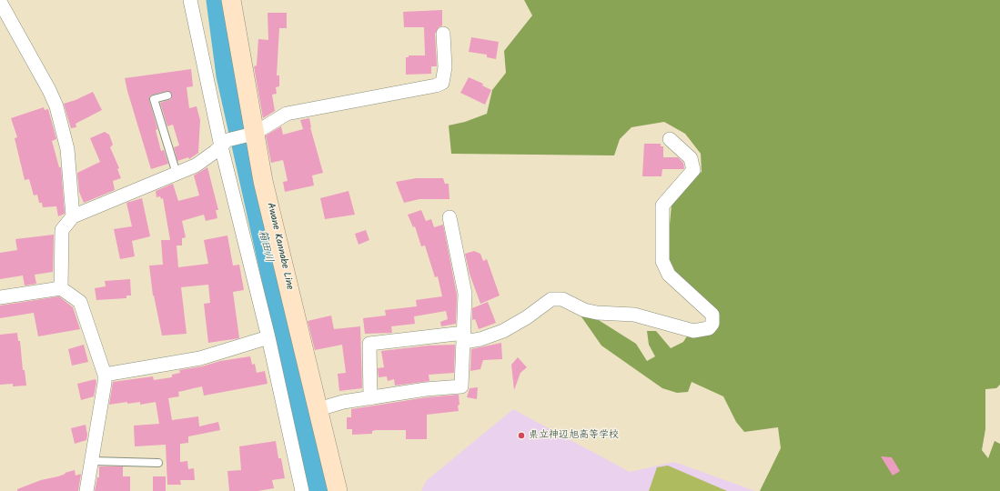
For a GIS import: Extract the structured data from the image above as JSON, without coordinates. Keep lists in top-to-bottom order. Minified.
{"streets":{"main road":["Awane Kannabe Line"]},"water":["箱田川"],"places":["県立神辺旭高等学校"]}
